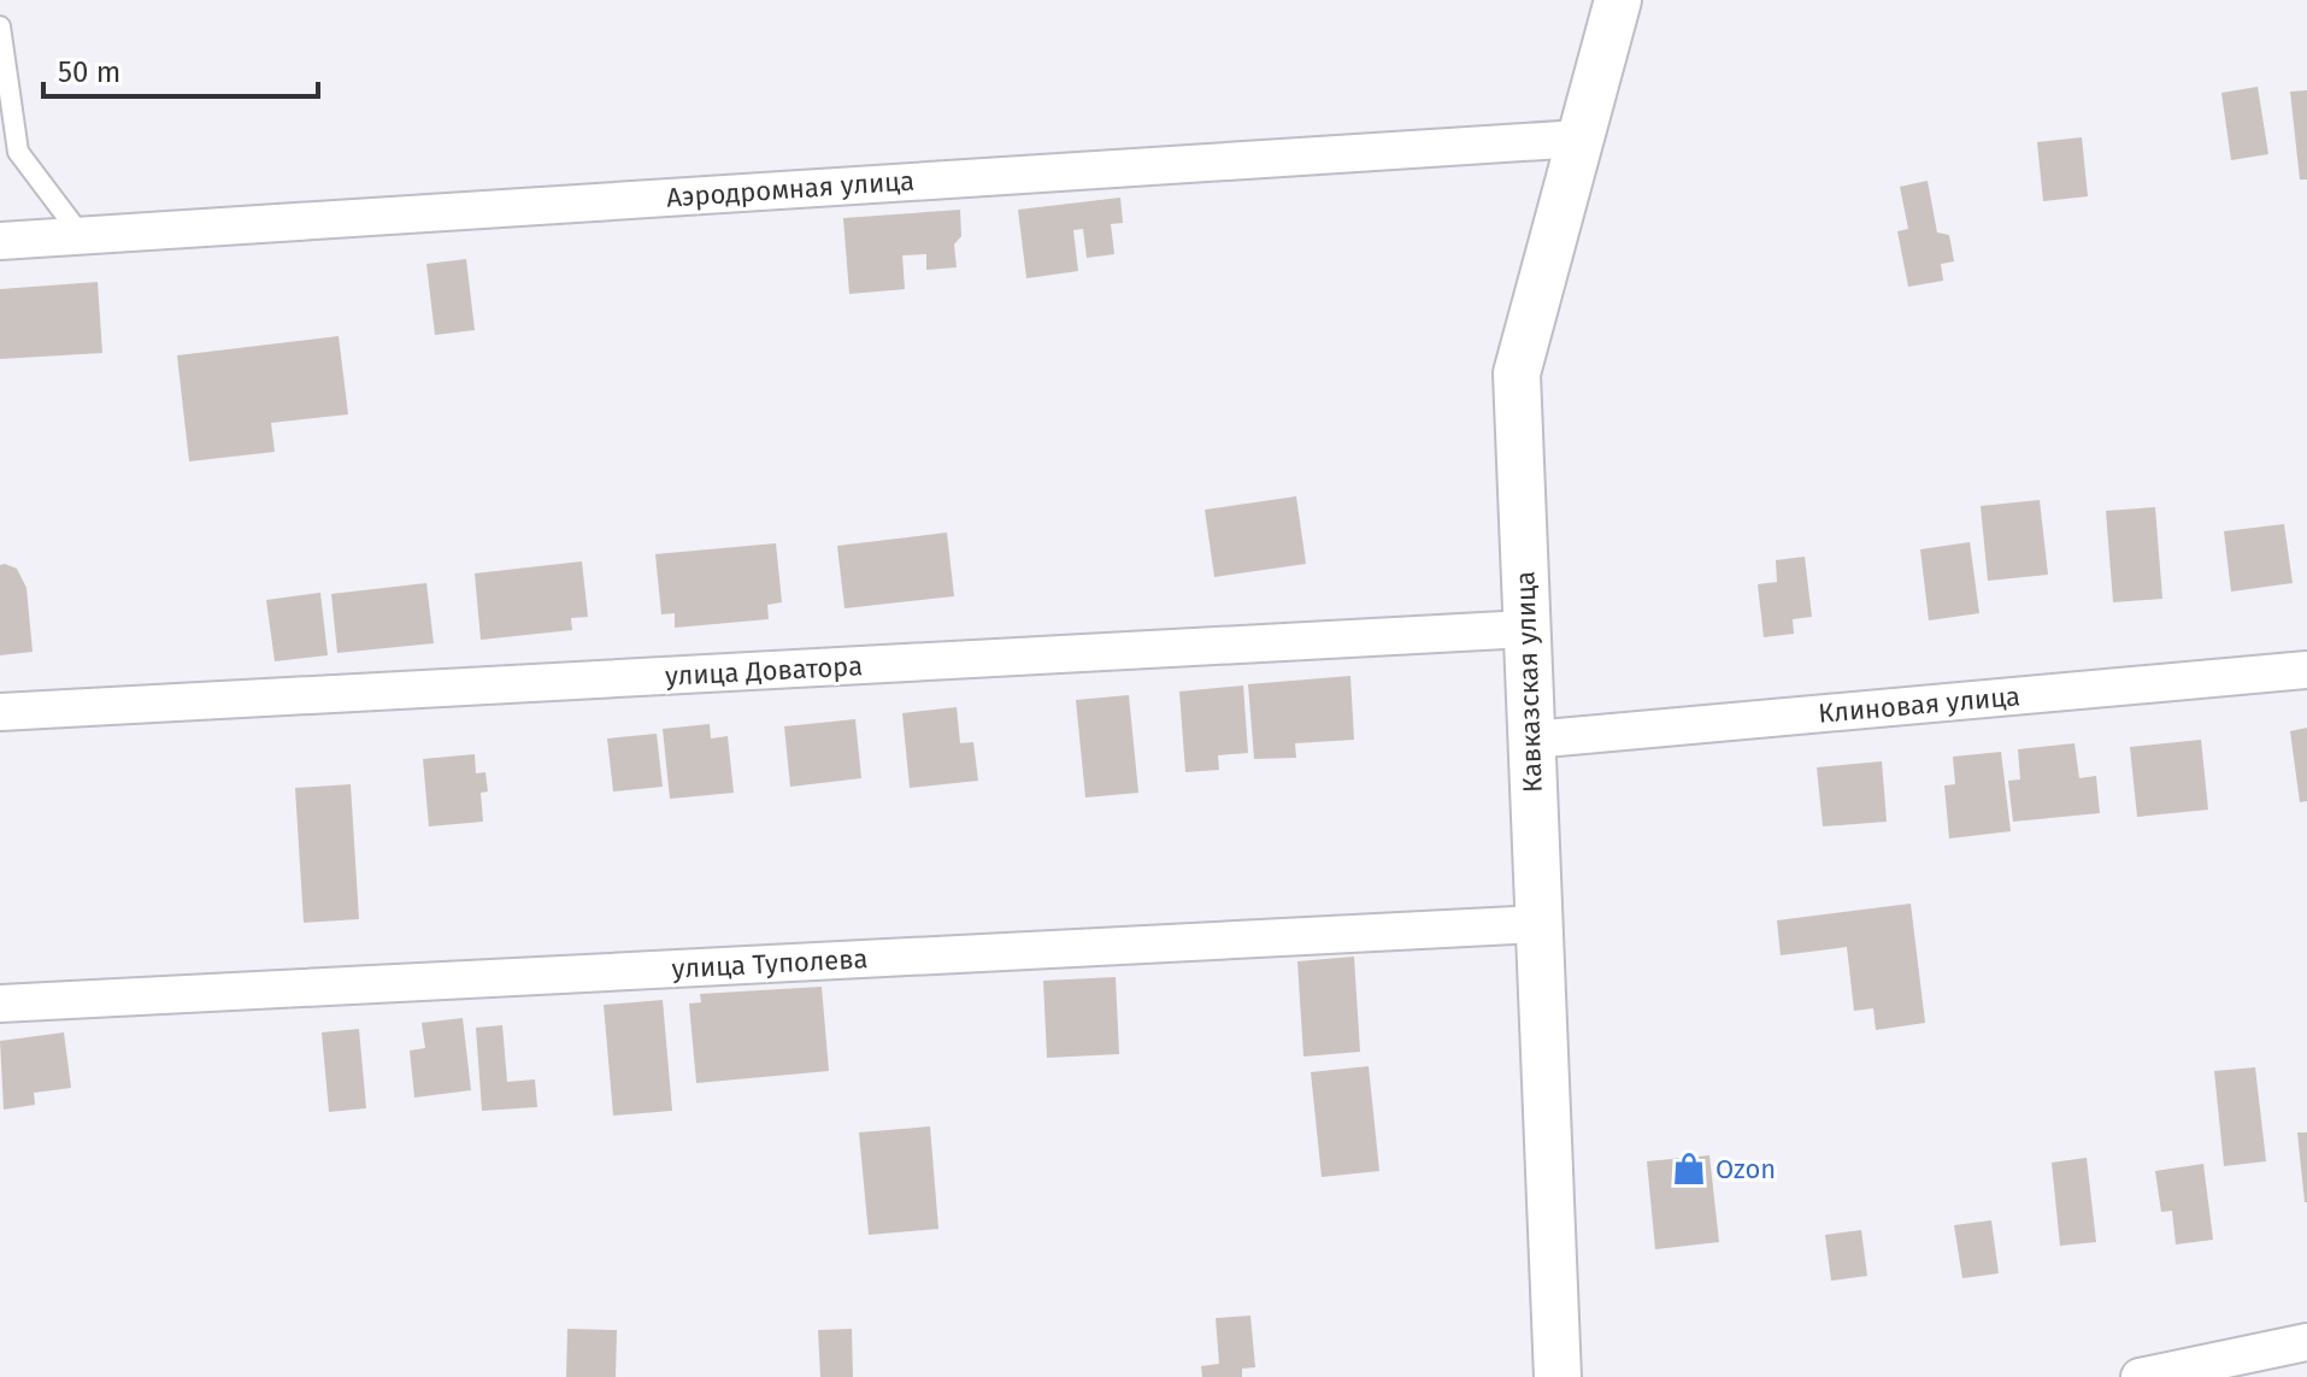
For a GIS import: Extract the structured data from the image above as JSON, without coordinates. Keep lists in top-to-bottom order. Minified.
{"streets":{"street":["Аэродромная улица","улица Доватора","Кавказская улица","Клиновая улица","улица Туполева"]},"crossings":[["Аэродромная улица","Кавказская улица"],["улица Доватора","Кавказская улица"],["Кавказская улица","Клиновая улица"],["Кавказская улица","улица Туполева"]],"places":{"shop":["Ozon"]},"scale_bar":"50 m"}
